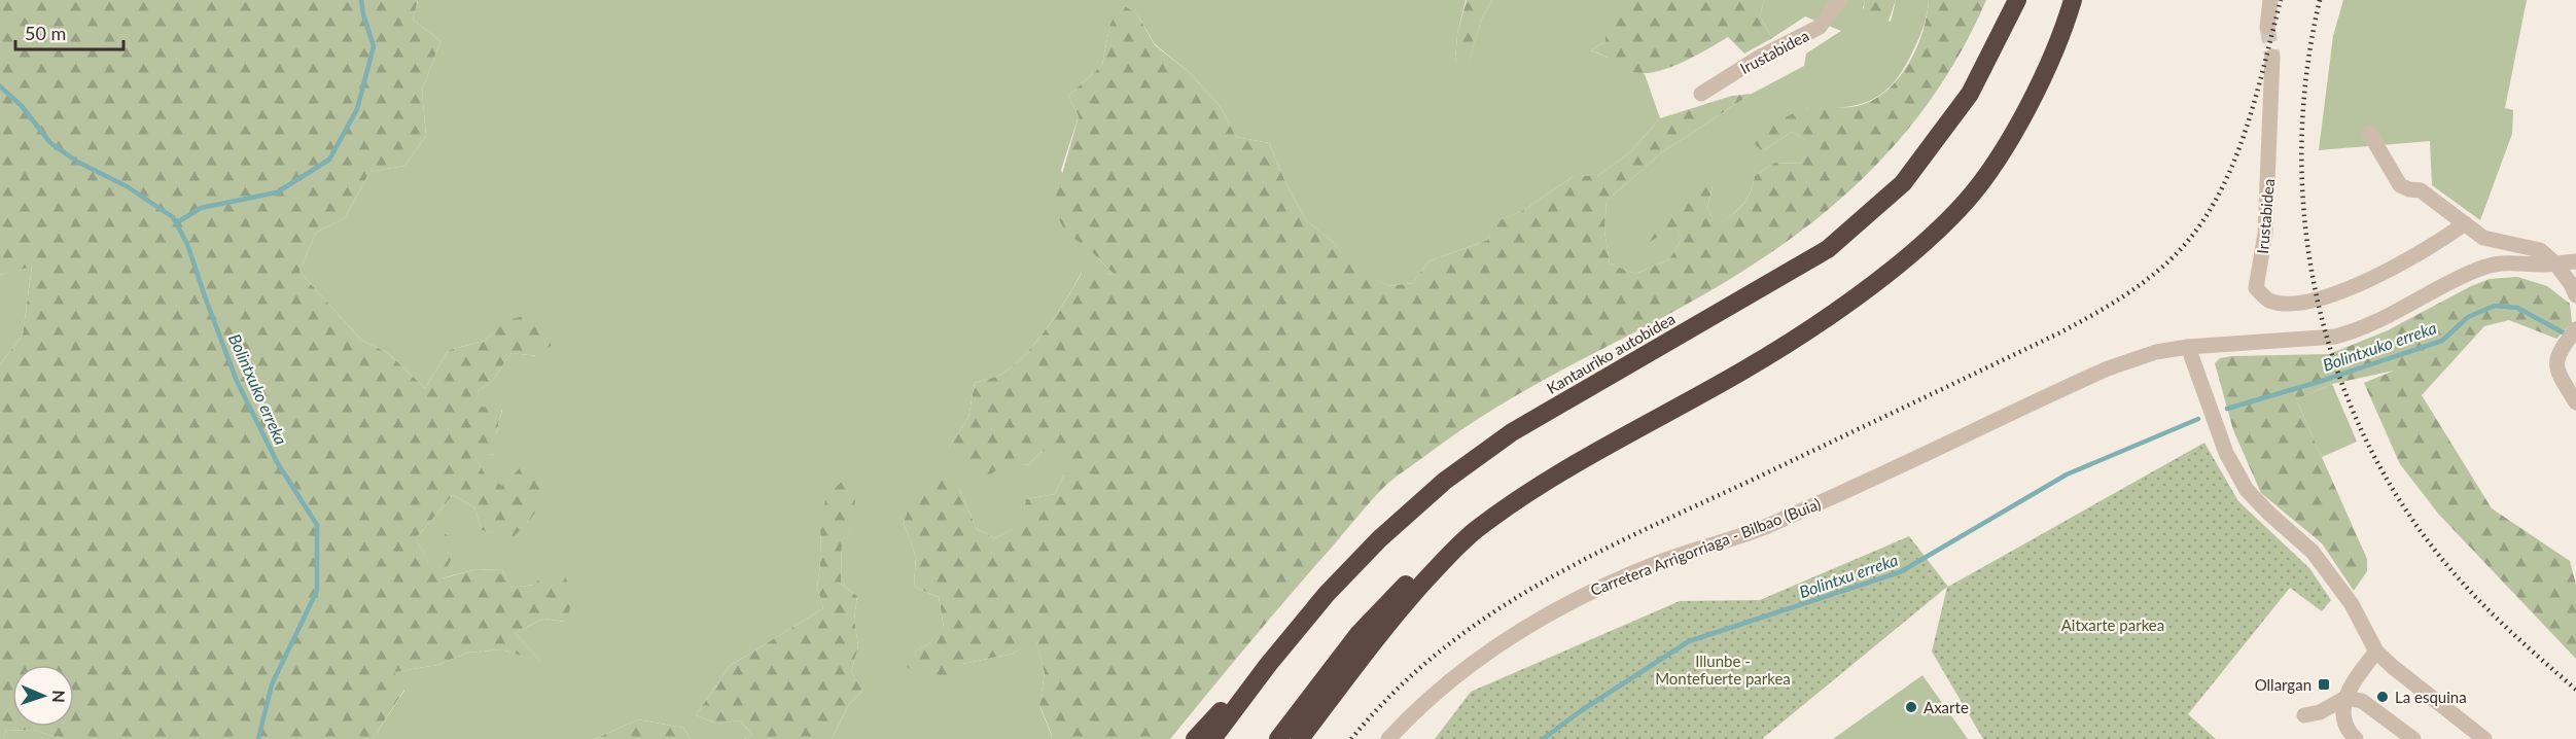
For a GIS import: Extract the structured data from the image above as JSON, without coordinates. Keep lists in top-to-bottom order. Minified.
{"streets":{"highway":["Kantauriko autobidea"],"street":["Irustabidea","Carretera Arrigorriaga - Bilbao (Buia)"]},"water":["Bolintxuko erreka","Bolintxu erreka"],"parks":["Aitxarte parkea","Illunbe - Montefuerte parkea"],"places":{"transit":["Ollargan"],"other":["La esquina","Axarte"]},"scale_bar":"50 m","north":"right"}
